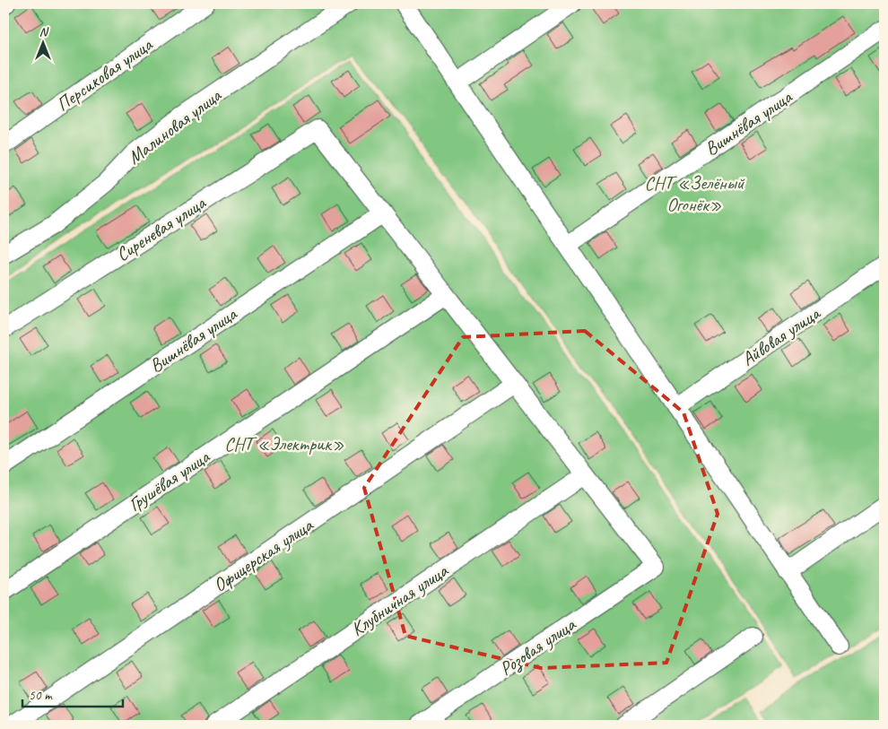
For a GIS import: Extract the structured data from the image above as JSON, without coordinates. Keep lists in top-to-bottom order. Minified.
{"streets":{"street":["Персиковая улица","Вишнёвая улица","Малиновая улица","Сиреневая улица","Айвовая улица","Грушёвая улица","Офицерская улица","Клубничная улица","Розовая улица"]},"crossings":[["Вишнёвая улица","Сиреневая улица"],["Клубничная улица","Розовая улица"]],"parks":["СНТ «Зелёный Огонёк»","СНТ «Электрик»"],"scale_bar":"50 m","north":"top"}
